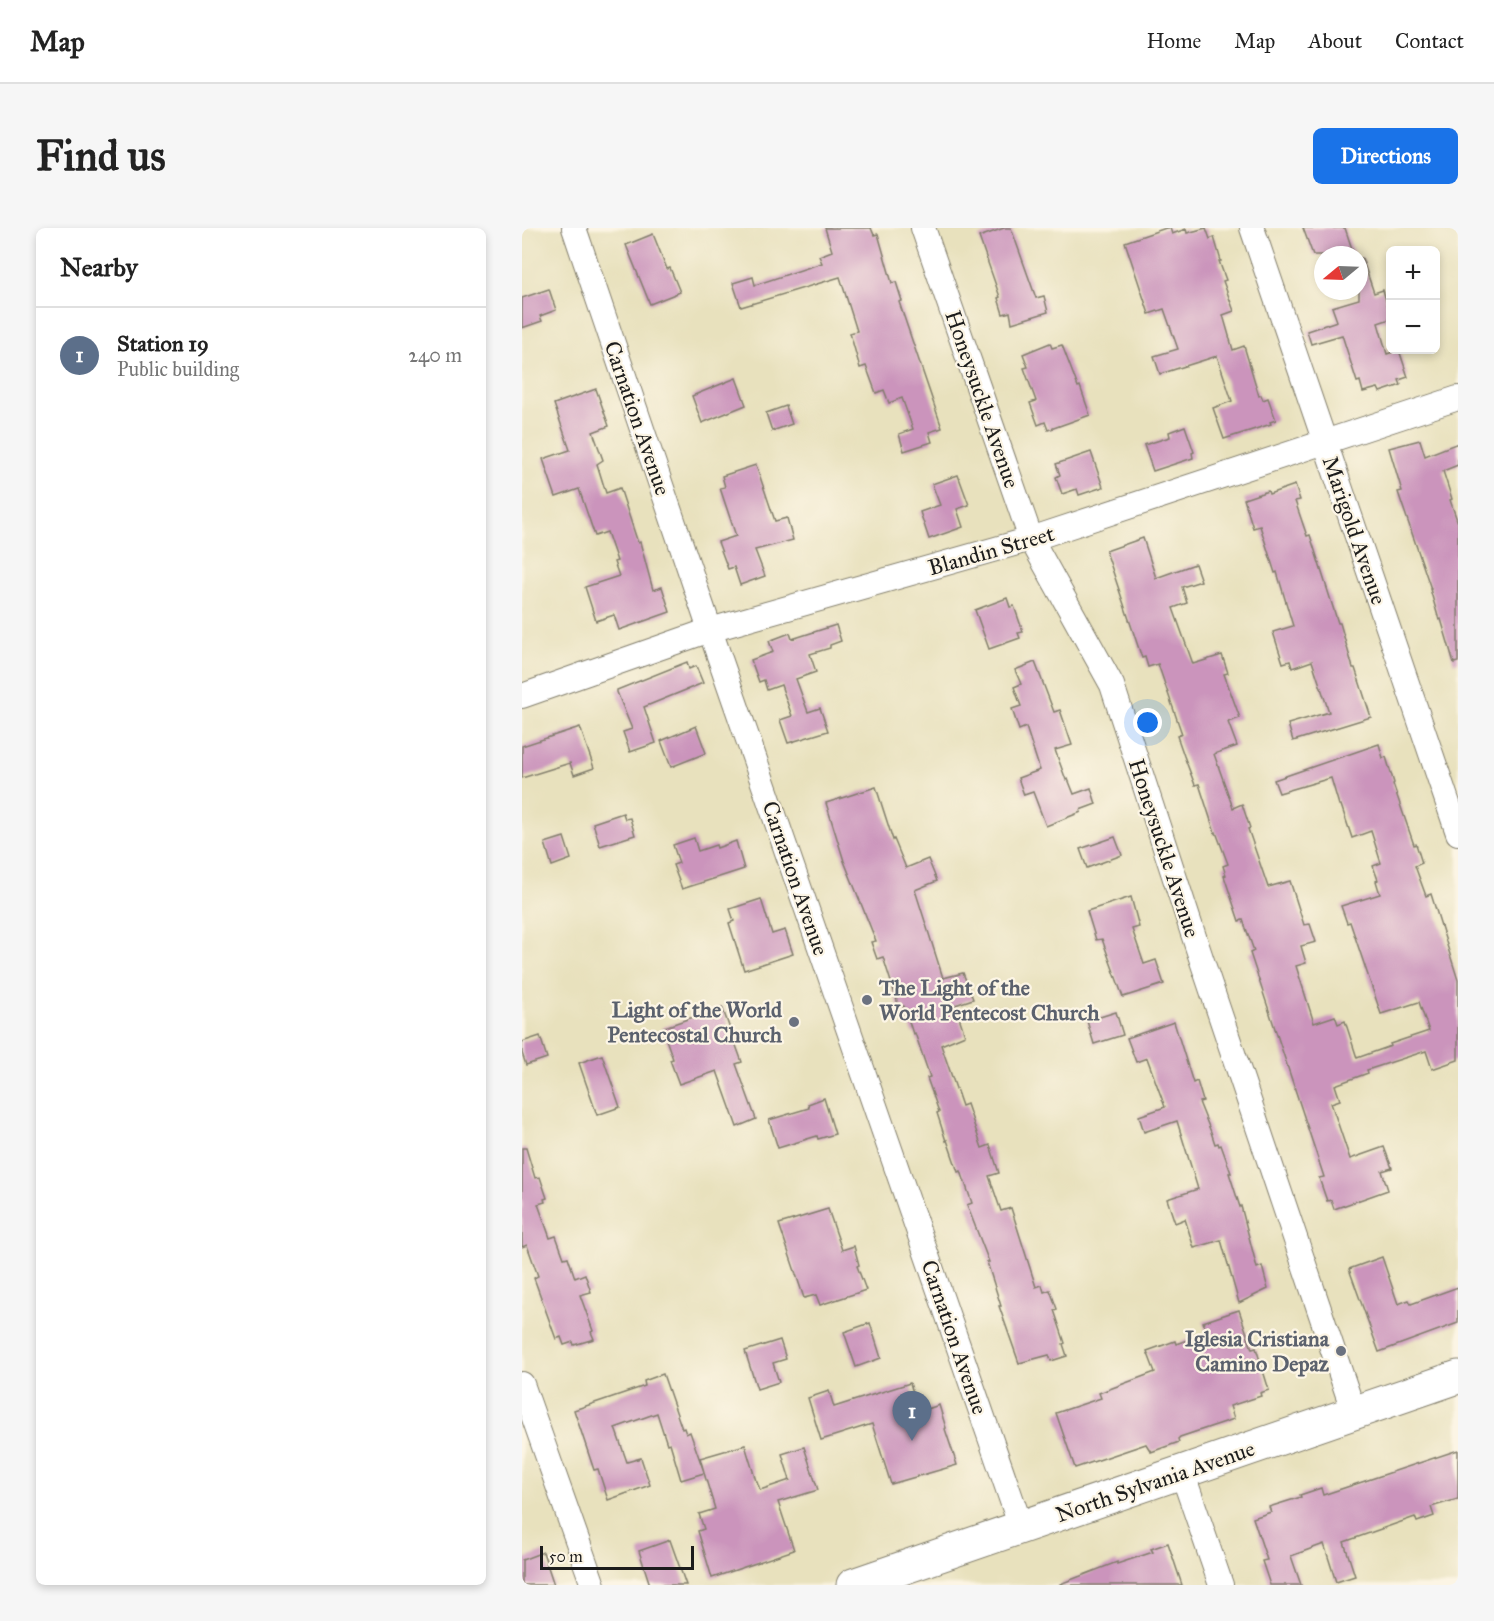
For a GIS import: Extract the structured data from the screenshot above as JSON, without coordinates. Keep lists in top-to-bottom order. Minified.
{"streets":{"main road":["North Sylvania Avenue"],"street":["Honeysuckle Avenue","Carnation Avenue","Marigold Avenue","Blandin Street"]},"crossings":[["Honeysuckle Avenue","Blandin Street"],["Honeysuckle Avenue","North Sylvania Avenue"],["Carnation Avenue","Blandin Street"],["Carnation Avenue","North Sylvania Avenue"],["Marigold Avenue","Blandin Street"]],"places":["The Light of the World Pentecost Church","Light of the World Pentecostal Church","Iglesia Cristiana Camino Depaz"],"scale_bar":"50 m","north":"left","page":{"header":"Map","nav":["Home","Map","About","Contact"],"buttons":"Directions","title":"Find us","heading":"Nearby","map_buttons":["+","−"],"list":[{"mark":"1","name":"Station 19","note":"Public building","value":"240 m"}],"pins":"1","scale":"50 m"}}
